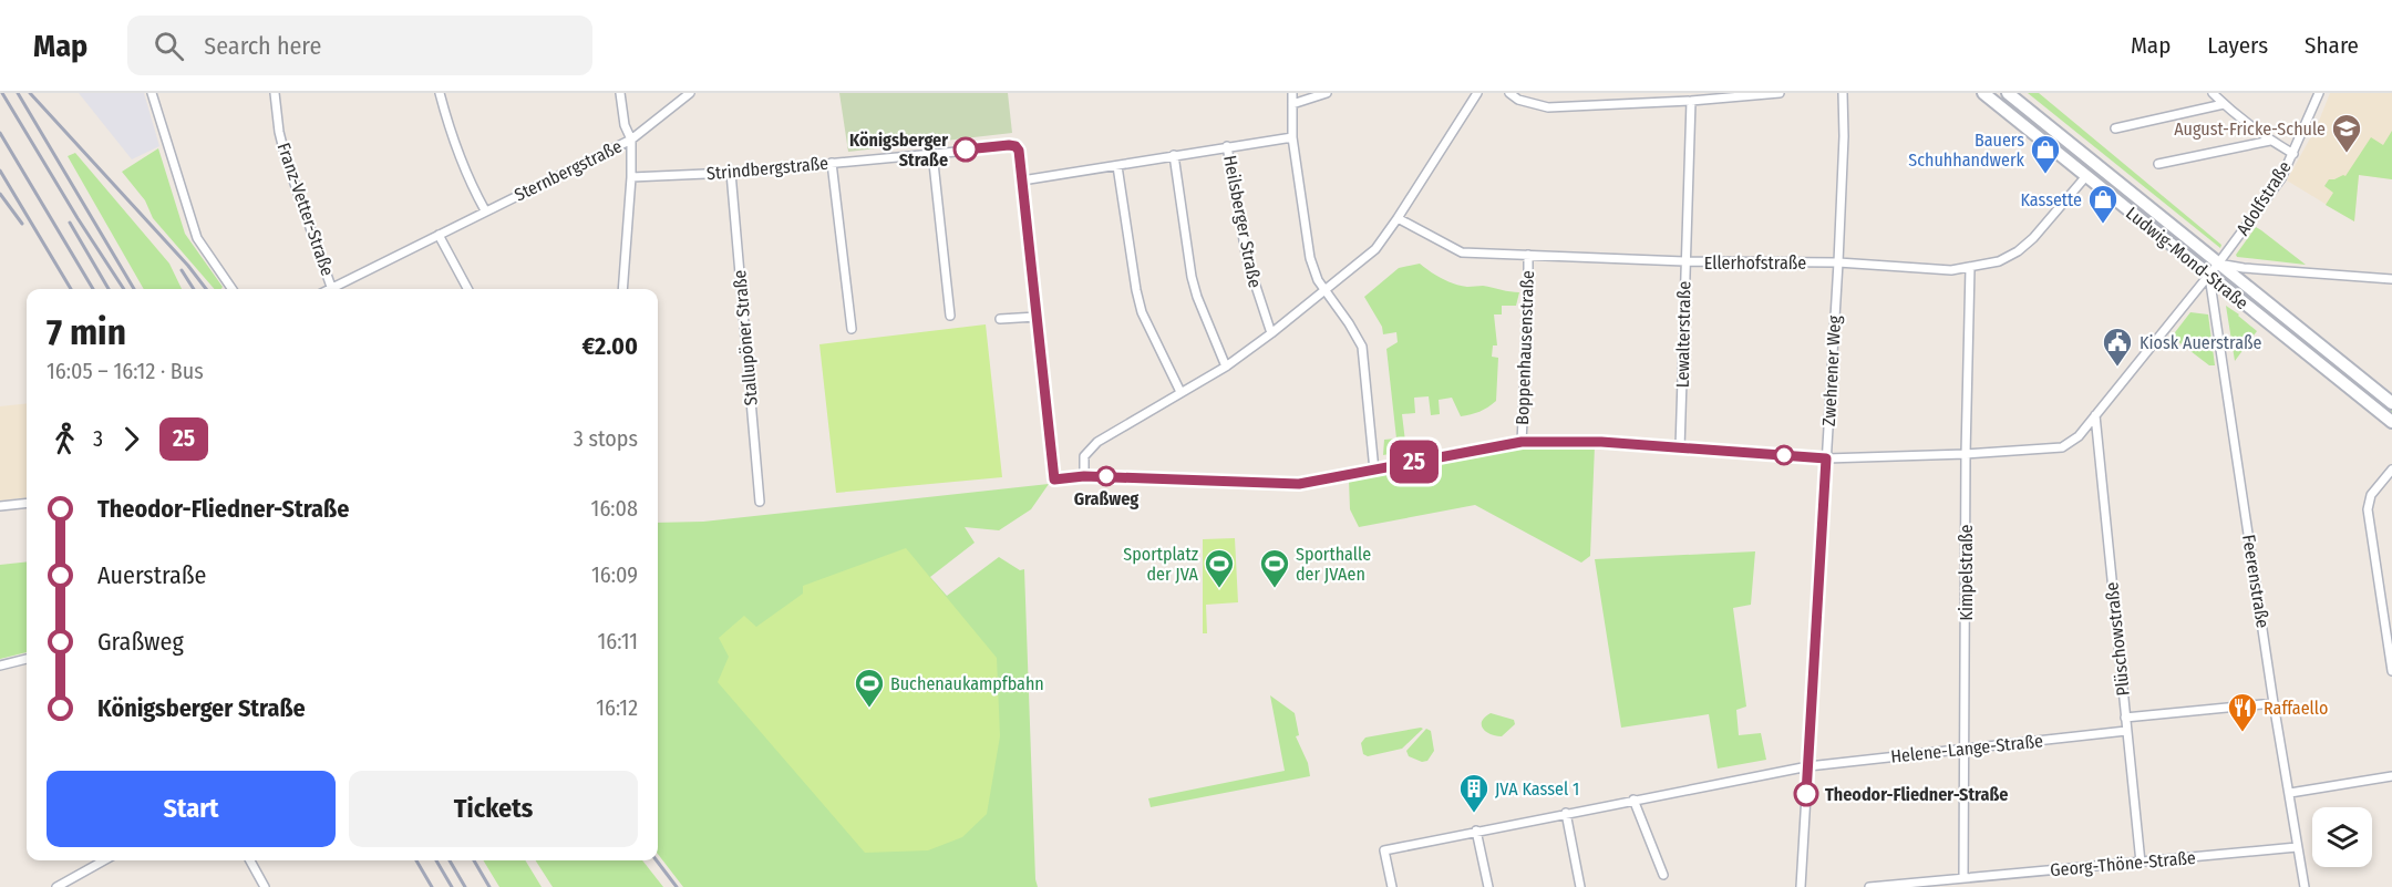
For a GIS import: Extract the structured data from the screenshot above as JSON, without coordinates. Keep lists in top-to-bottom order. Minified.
{"streets":{"main road":["Ludwig-Mond-Straße"],"street":["Strindbergstraße","Sternbergstraße","Adolfstraße","Franz-Vetter-Straße","Heilsberger Straße","Ellerhofstraße","Lewalterstraße","Stallupöner Straße","Boppenhausenstraße","Zwehrener Weg","Kimpelstraße","Feerenstraße","Plüschowstraße","Helene-Lange-Straße","Georg-Thöne-Straße"]},"crossings":[["Strindbergstraße","Stallupöner Straße"],["Sternbergstraße","Franz-Vetter-Straße"],["Adolfstraße","Ludwig-Mond-Straße"],["Adolfstraße","Lewalterstraße"],["Adolfstraße","Boppenhausenstraße"],["Adolfstraße","Zwehrener Weg"],["Adolfstraße","Kimpelstraße"],["Adolfstraße","Feerenstraße"],["Adolfstraße","Plüschowstraße"],["Ludwig-Mond-Straße","Ellerhofstraße"],["Ludwig-Mond-Straße","Feerenstraße"],["Ellerhofstraße","Lewalterstraße"],["Ellerhofstraße","Boppenhausenstraße"],["Ellerhofstraße","Zwehrener Weg"],["Ellerhofstraße","Kimpelstraße"],["Zwehrener Weg","Helene-Lange-Straße"],["Kimpelstraße","Helene-Lange-Straße"],["Kimpelstraße","Georg-Thöne-Straße"],["Feerenstraße","Georg-Thöne-Straße"],["Plüschowstraße","Helene-Lange-Straße"],["Plüschowstraße","Georg-Thöne-Straße"]],"places":{"other":["Königsberger Straße","Graßweg","Theodor-Fliedner-Straße"],"school or university":["August-Fricke-Schule"],"shop":["Bauers Schuhhandwerk","Kassette"],"public building":["Kiosk Auerstraße"],"sports":["Sportplatz der JVA","Sporthalle der JVAen","Buchenaukampfbahn"],"restaurant":["Raffaello"],"building":["JVA Kassel 1"]},"lines":["bus line 25"],"page":{"header":"Map","search":"Search here","nav":["Map","Layers","Share"],"on_map":"25","heading":["7 min","16:05 – 16:12 · Bus","€2.00"],"legs":["3","25","3 stops"],"list":[{"name":"Theodor-Fliedner-Straße","value":"16:08"},{"name":"Auerstraße","value":"16:09"},{"name":"Graßweg","value":"16:11"},{"name":"Königsberger Straße","value":"16:12"}],"buttons":["Start","Tickets"]}}
